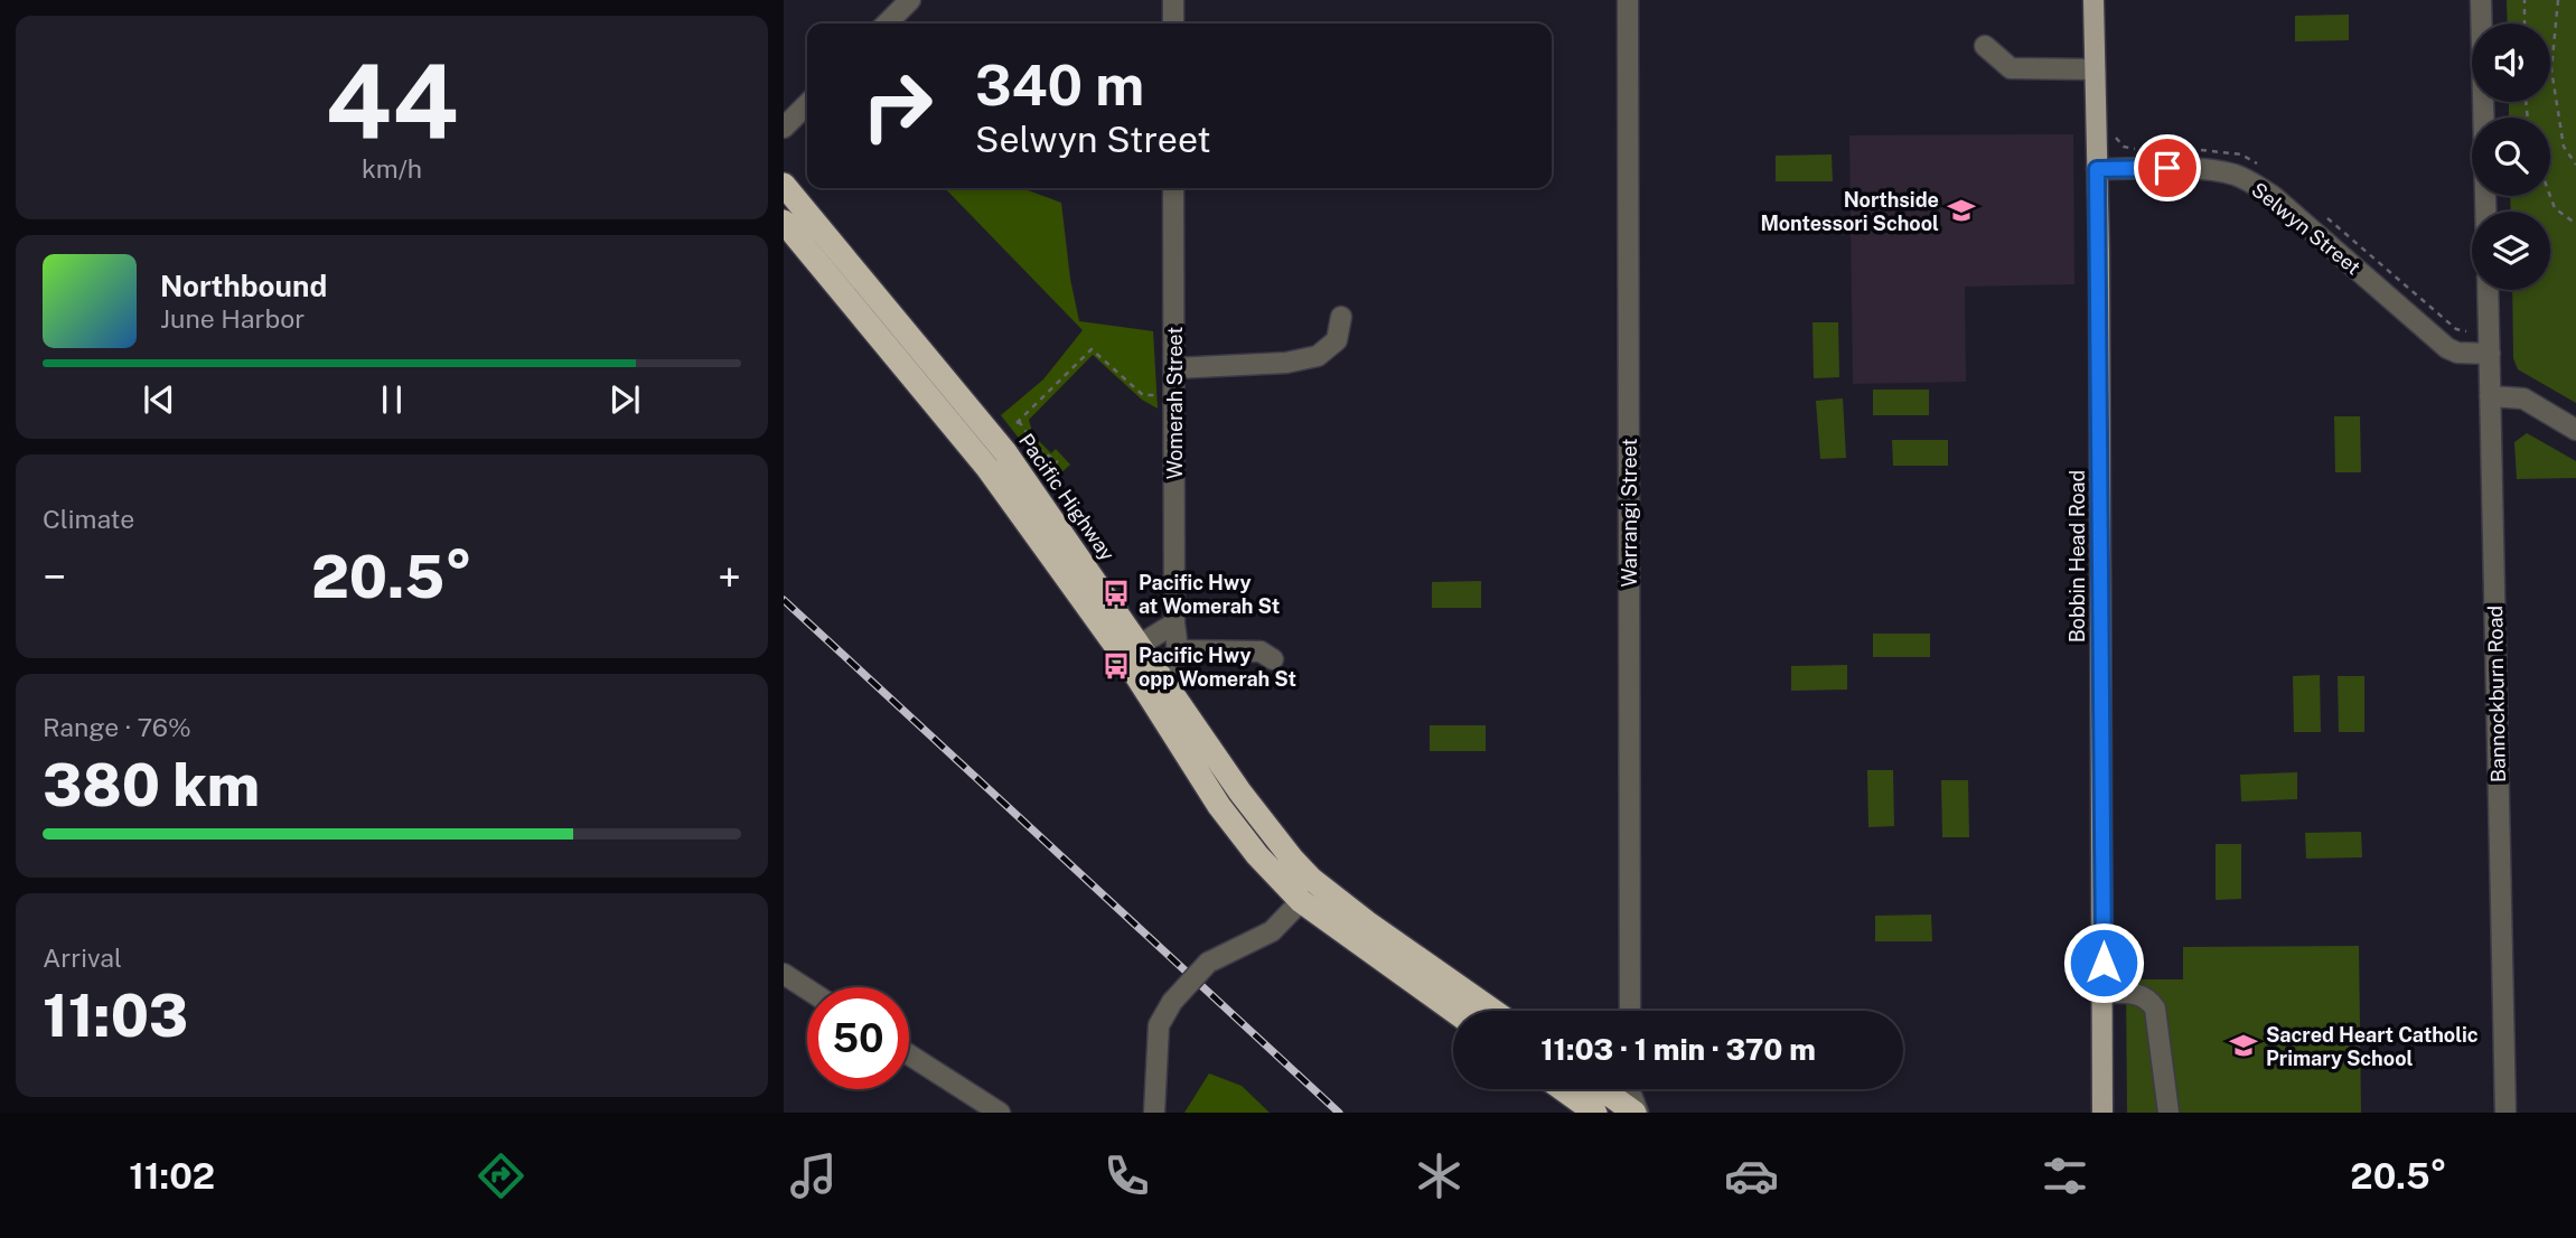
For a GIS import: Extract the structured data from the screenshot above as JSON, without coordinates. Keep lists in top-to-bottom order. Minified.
{"streets":{"highway":["Pacific Highway"],"main road":["Bobbin Head Road"],"street":["Selwyn Street","Womerah Street","Warrangi Street","Bannockburn Road"]},"crossings":[["Selwyn Street","Bobbin Head Road"],["Selwyn Street","Bannockburn Road"]],"places":{"school or university":["Northside Montessori School","Sacred Heart Catholic Primary School"],"bus stop":["Pacific Hwy at Womerah St","Pacific Hwy opp Womerah St"]},"page":{"tile":[["44","km/h"],"Climate",["Range · 76%","380 km"],["Arrival","11:03"]],"turn":["340 m","Selwyn Street"],"song":["Northbound","June Harbor"],"heat":["−","20.5°","+"],"limit":"50","trip":"11:03 · 1 min · 370 m","tabs":["11:02","20.5°"]}}
